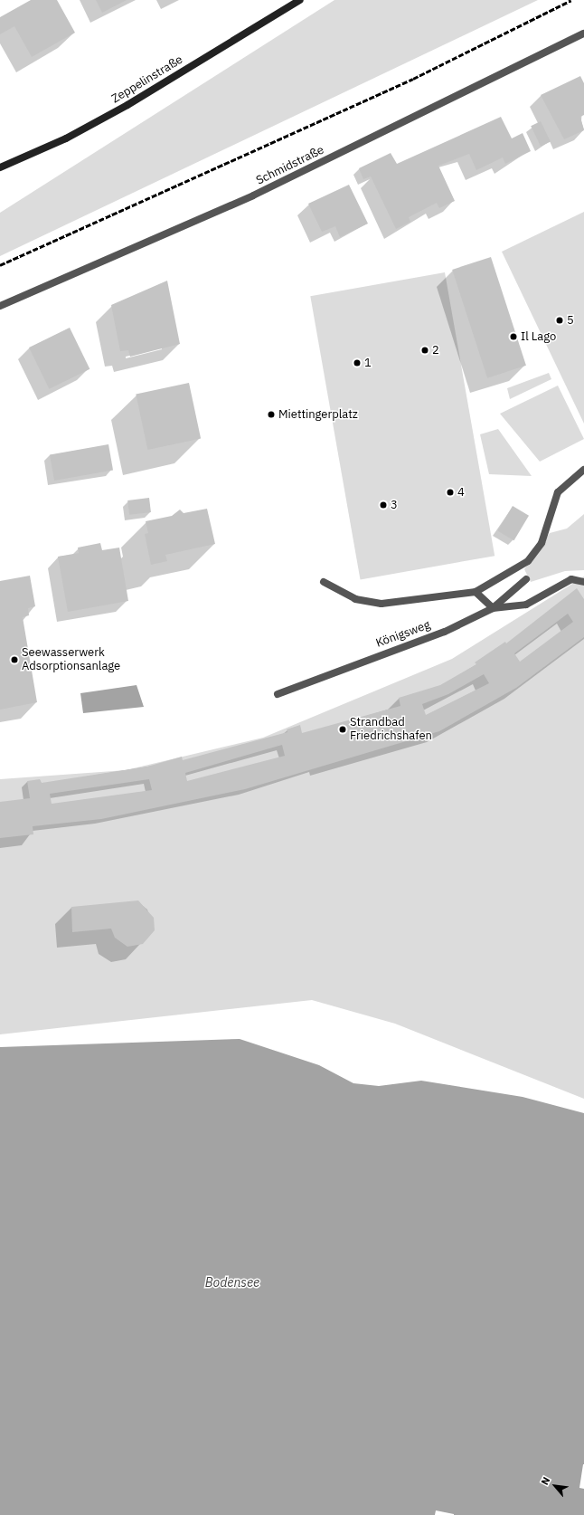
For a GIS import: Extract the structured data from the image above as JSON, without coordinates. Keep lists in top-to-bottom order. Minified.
{"streets":{"main road":["Zeppelinstraße"],"street":["Schmidstraße","Königsweg"]},"water":["Bodensee"],"places":["5","Il Lago","2","1","Miettingerplatz","4","3","Seewasserwerk Adsorptionsanlage","Strandbad Friedrichshafen"],"north":"top left"}
